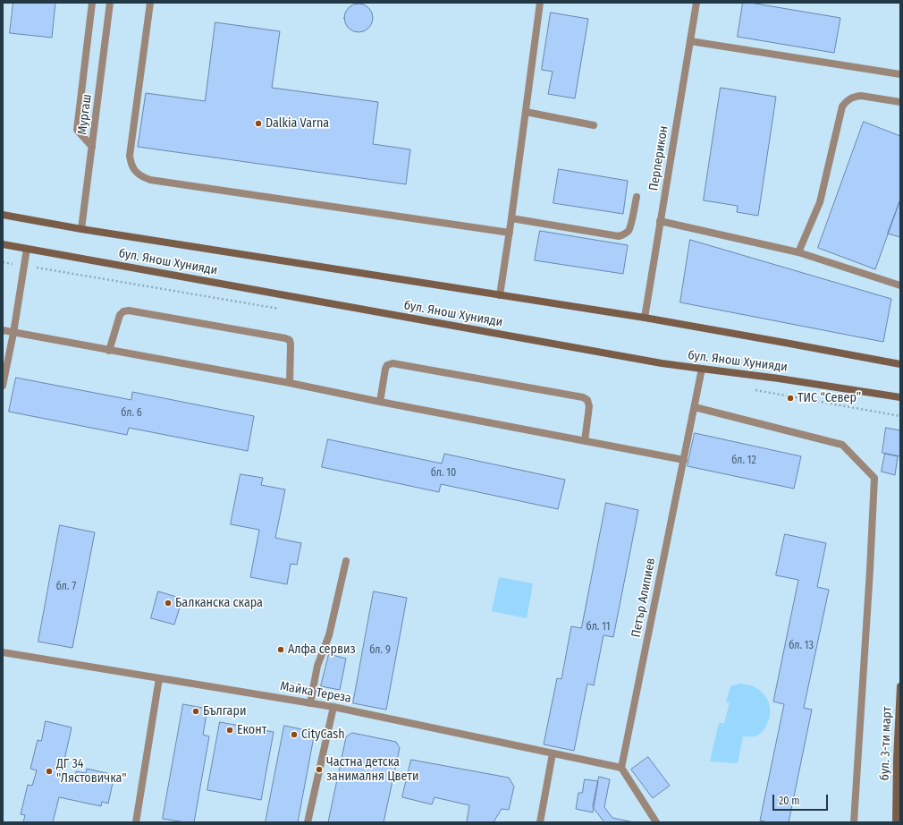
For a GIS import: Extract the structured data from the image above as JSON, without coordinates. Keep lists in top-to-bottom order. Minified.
{"streets":{"street":["Мургаш","Перперикон","бул. Янош Хунияди","Петър Алипиев","Майка Тереза","бул. 3-ти март"]},"crossings":[["Мургаш","бул. Янош Хунияди"],["Перперикон","бул. Янош Хунияди"],["бул. Янош Хунияди","Петър Алипиев"],["Петър Алипиев","Майка Тереза"]],"places":["Dalkia Varna","ТИС “Север”","Балканска скара","Алфа сервиз","Българи","Еконт","CityCash","Частна детска занималня Цвети","ДГ 34 \"Лястовичка\""],"house_numbers":["бл. 6","бл. 12","бл. 10","бл. 7","бл. 11","бл. 13","бл. 9"],"scale_bar":"20 m"}
